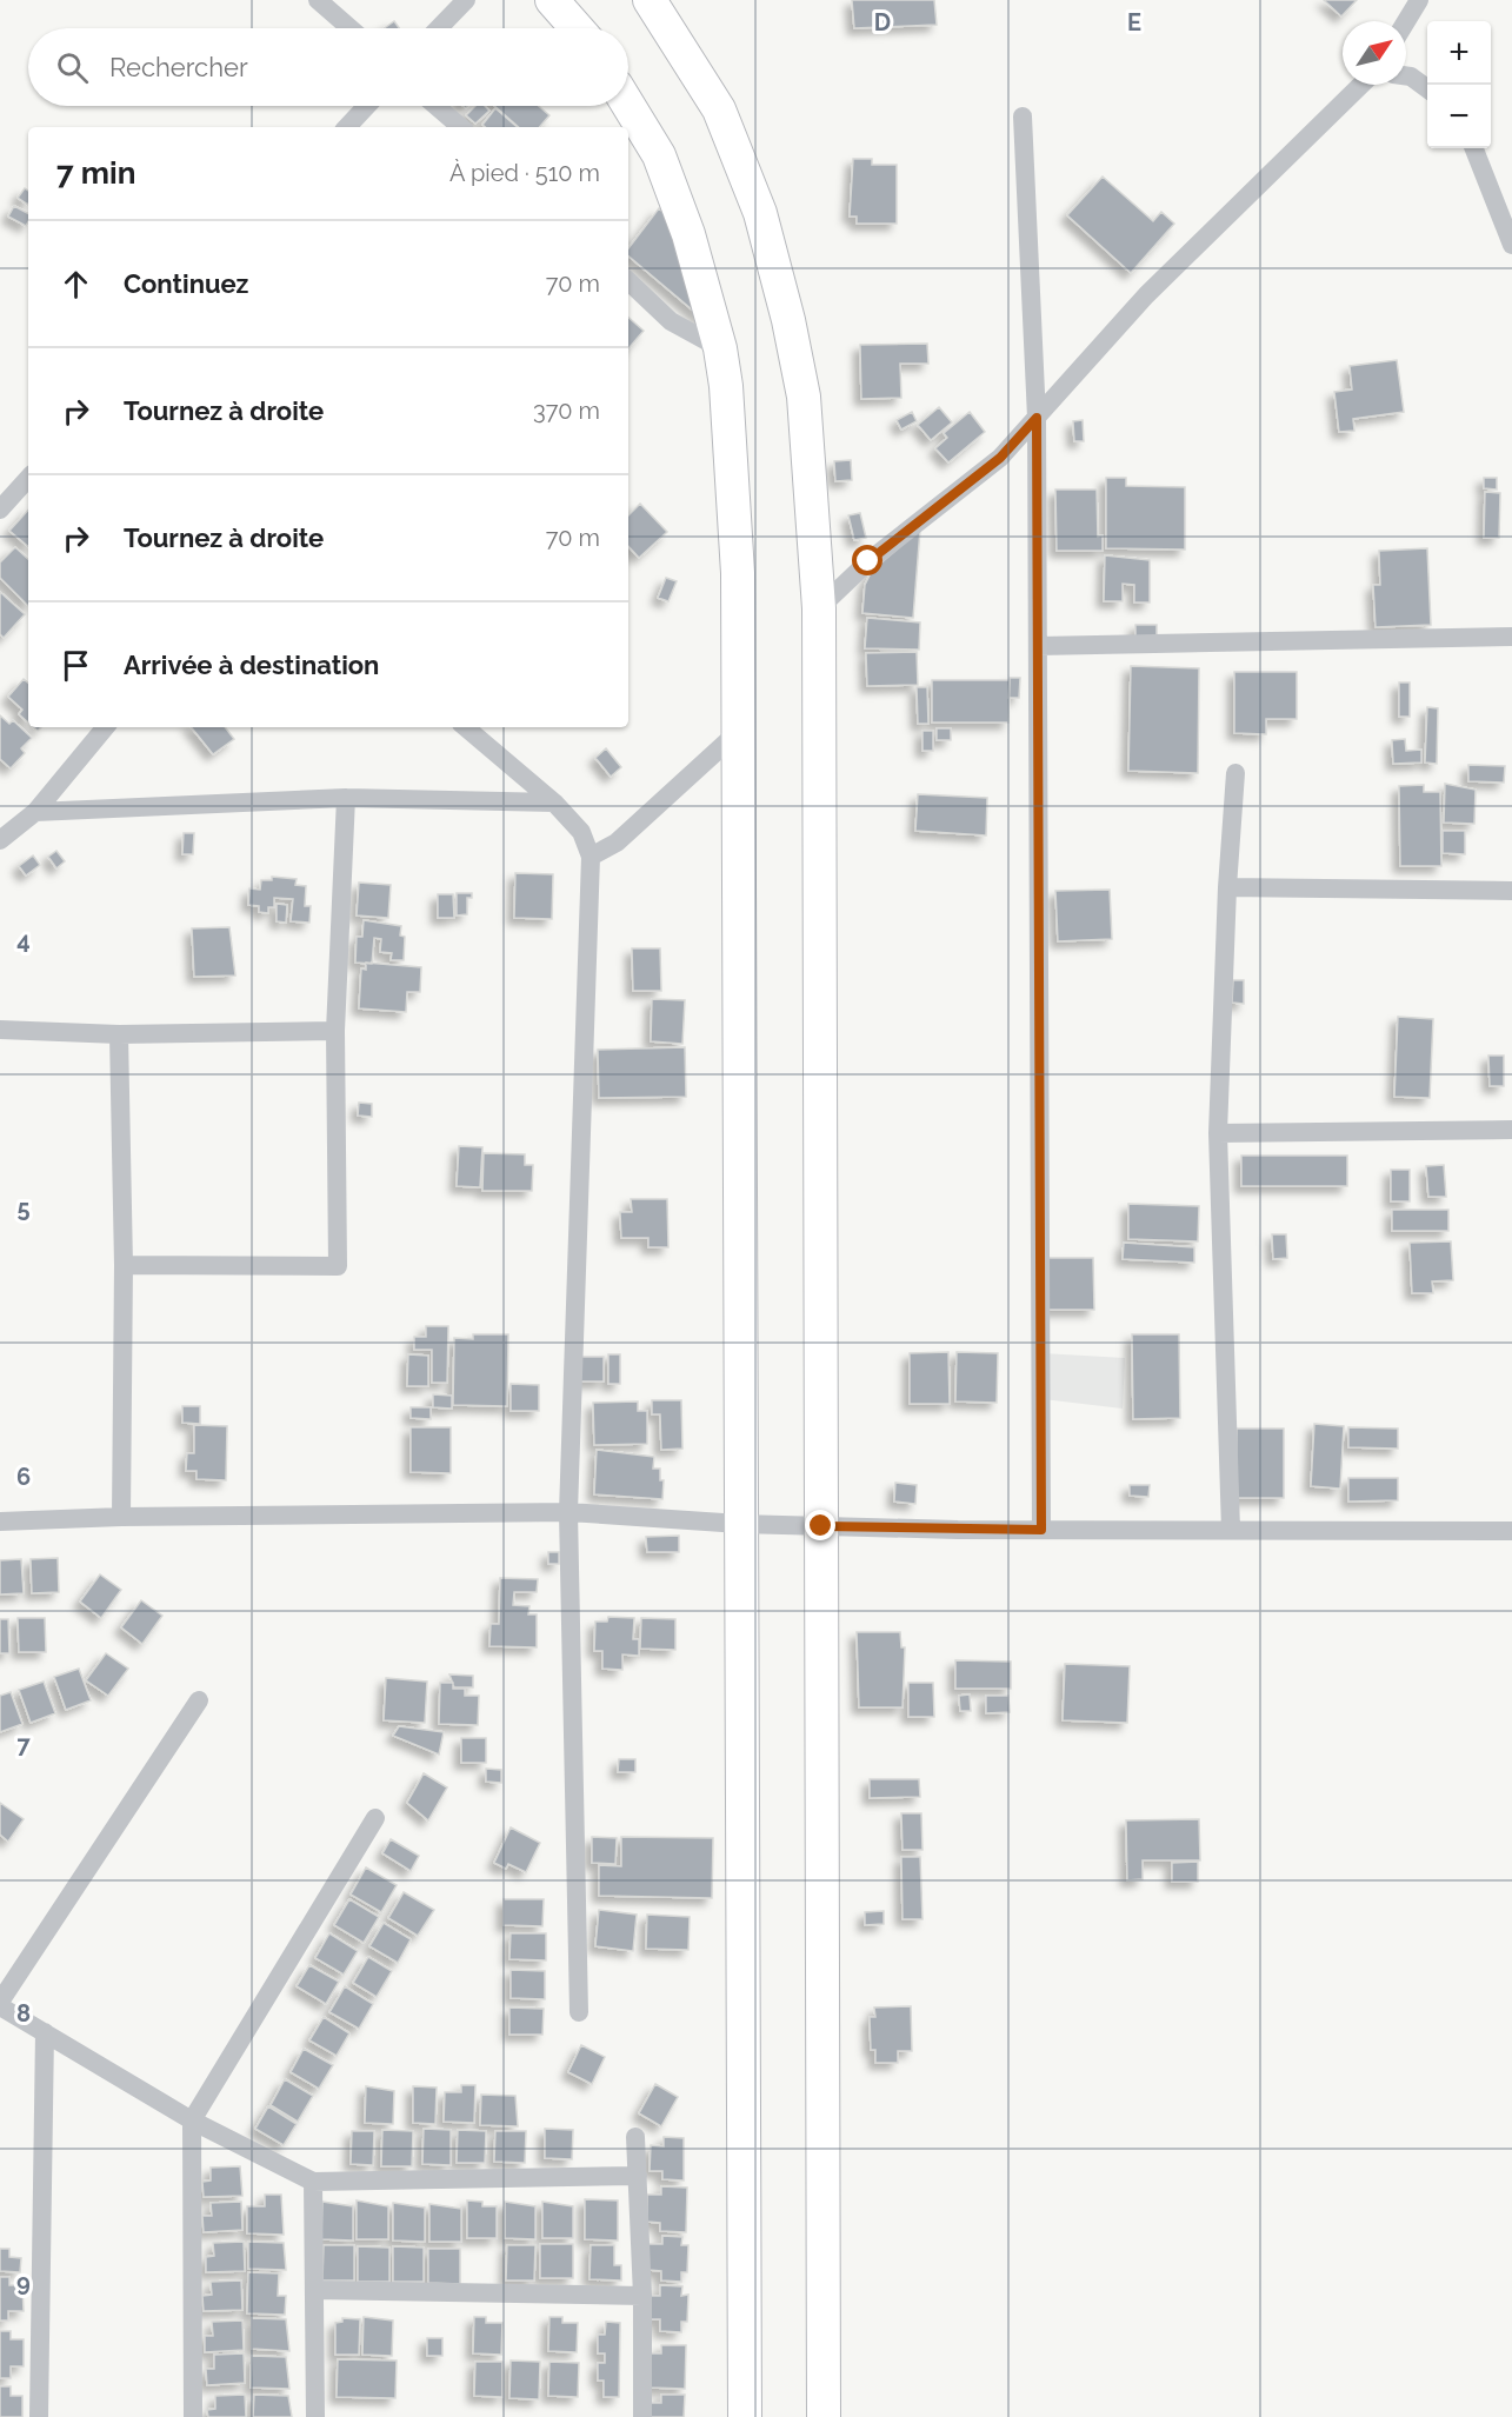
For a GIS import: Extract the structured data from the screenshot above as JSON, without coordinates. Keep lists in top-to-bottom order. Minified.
{"north":"top right","page":{"map_buttons":["+","−"],"search":"Rechercher","heading":["7 min","À pied · 510 m"],"list":[["Continuez","70 m"],["Tournez à droite","370 m"],["Tournez à droite","70 m"],"Arrivée à destination"]},"grid":{"columns":["D","E"],"rows":["4","5","6","7","8","9"]}}
